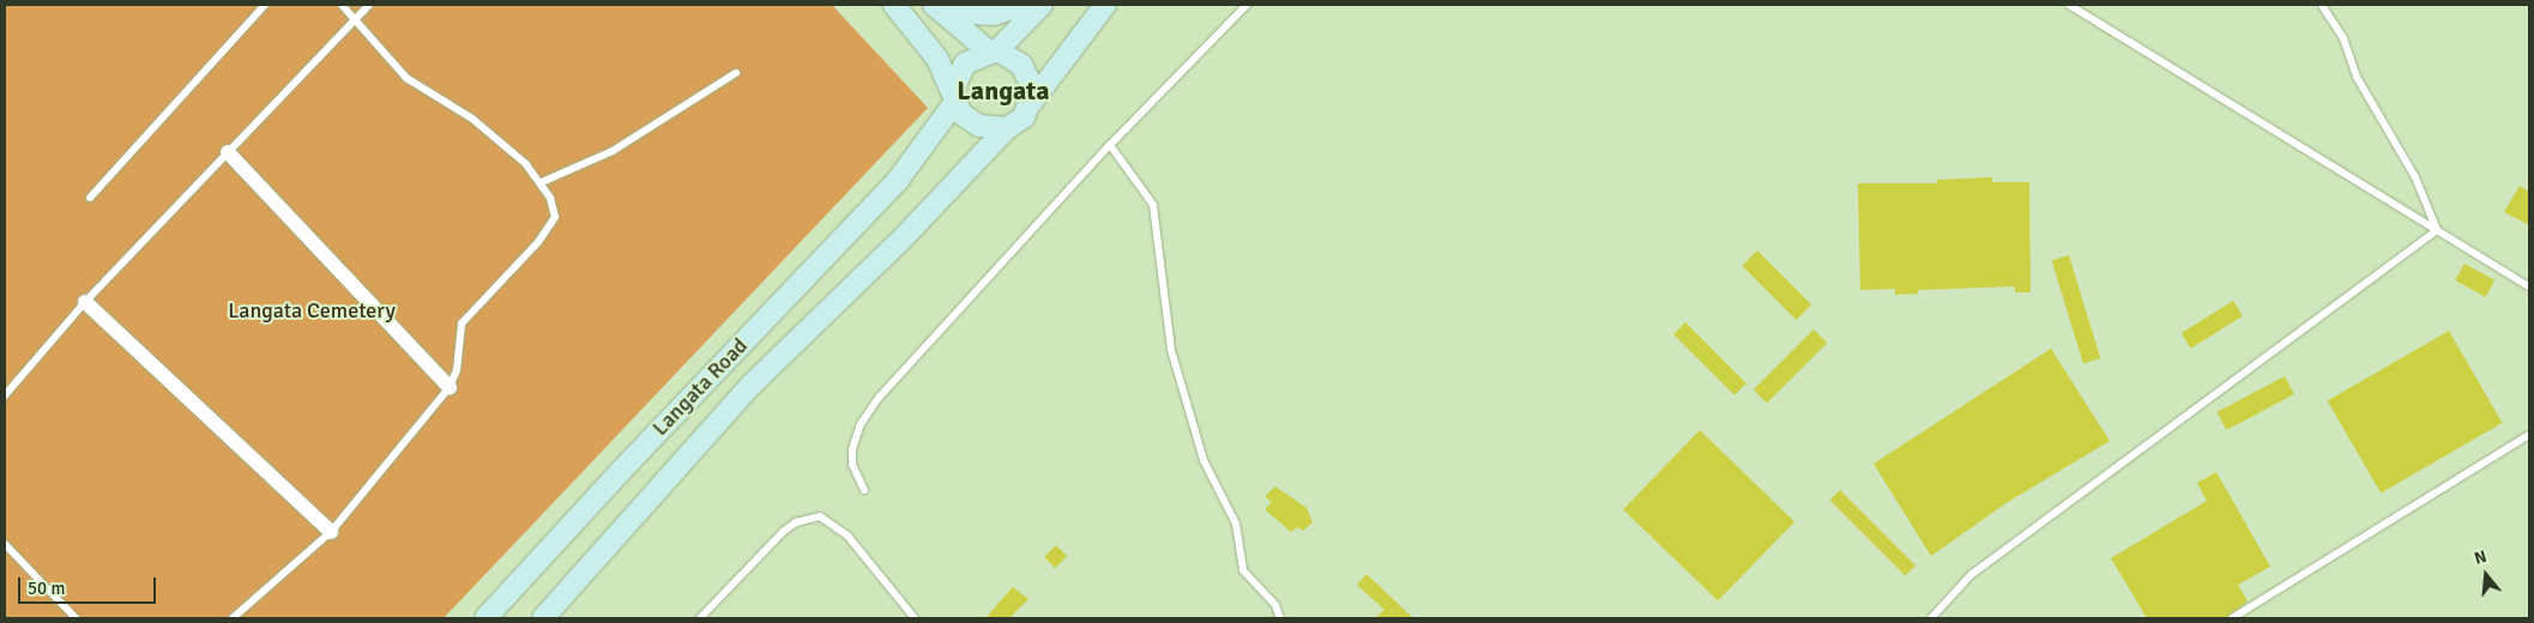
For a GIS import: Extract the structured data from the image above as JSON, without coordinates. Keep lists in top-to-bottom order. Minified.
{"streets":{"main road":["Langata Road"]},"districts":["Langata"],"parks":["Langata Cemetery"],"scale_bar":"50 m","north":"top"}
